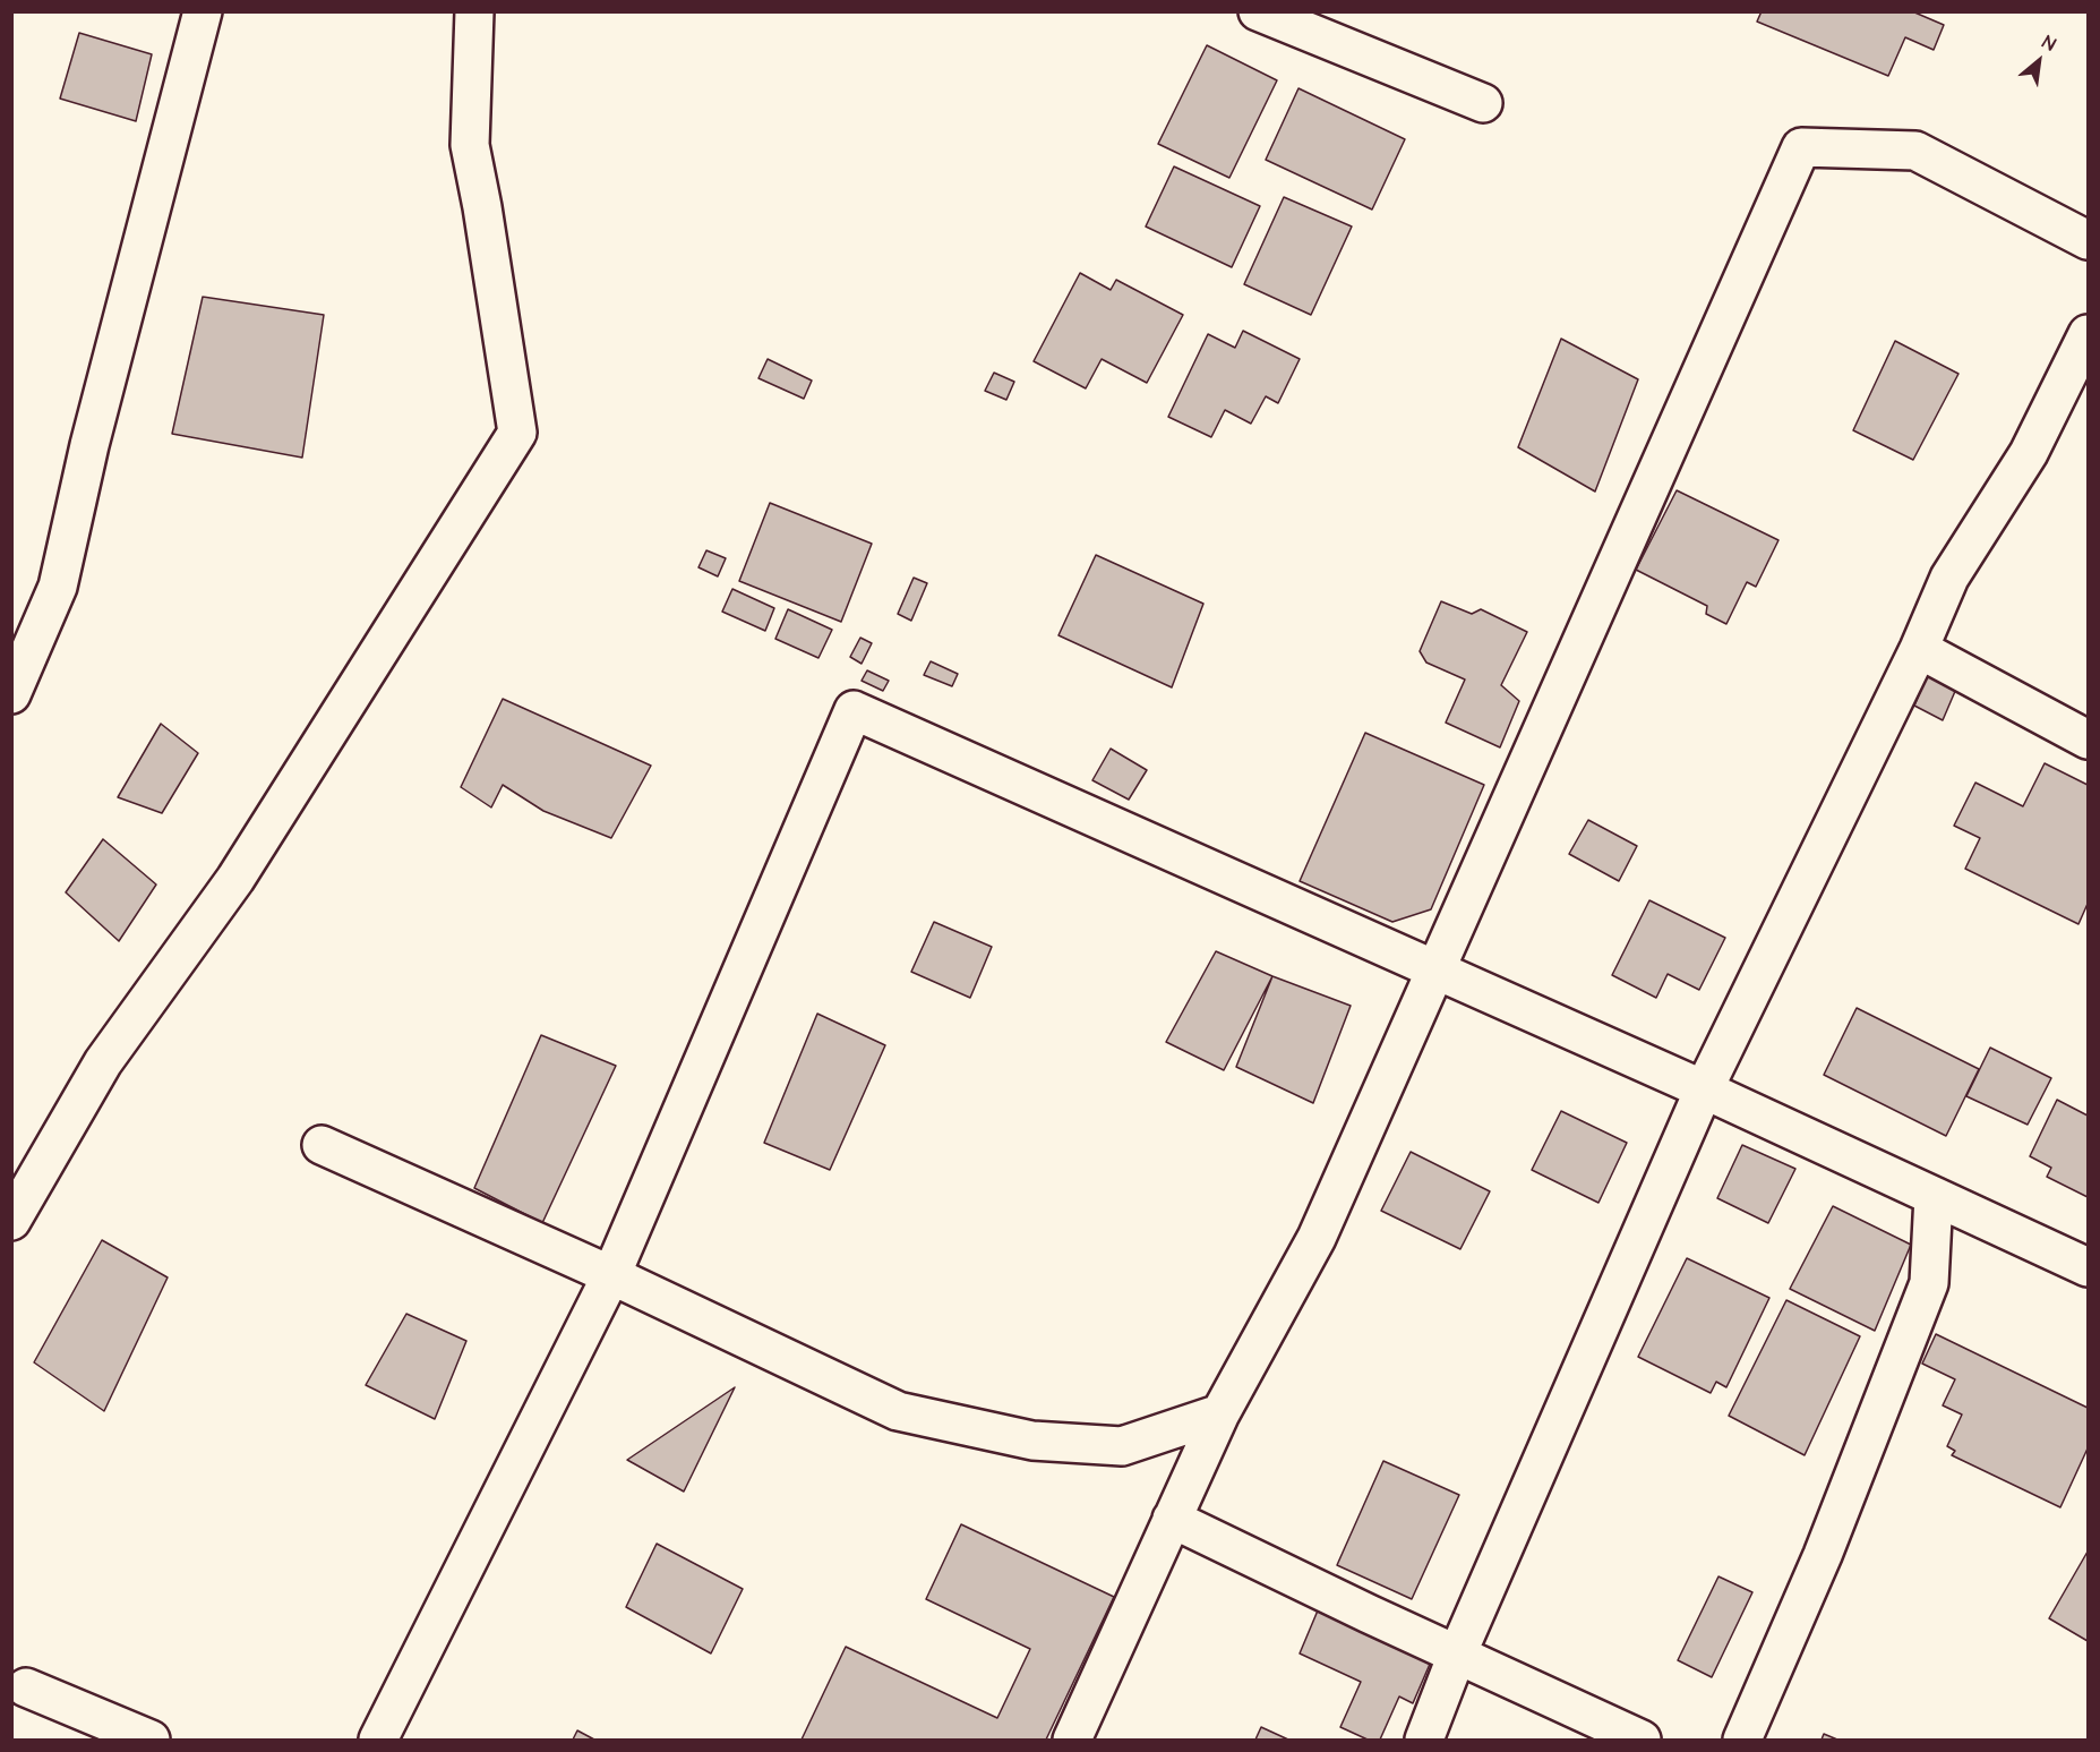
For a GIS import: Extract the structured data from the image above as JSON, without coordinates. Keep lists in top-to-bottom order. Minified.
{"north":"top right"}
